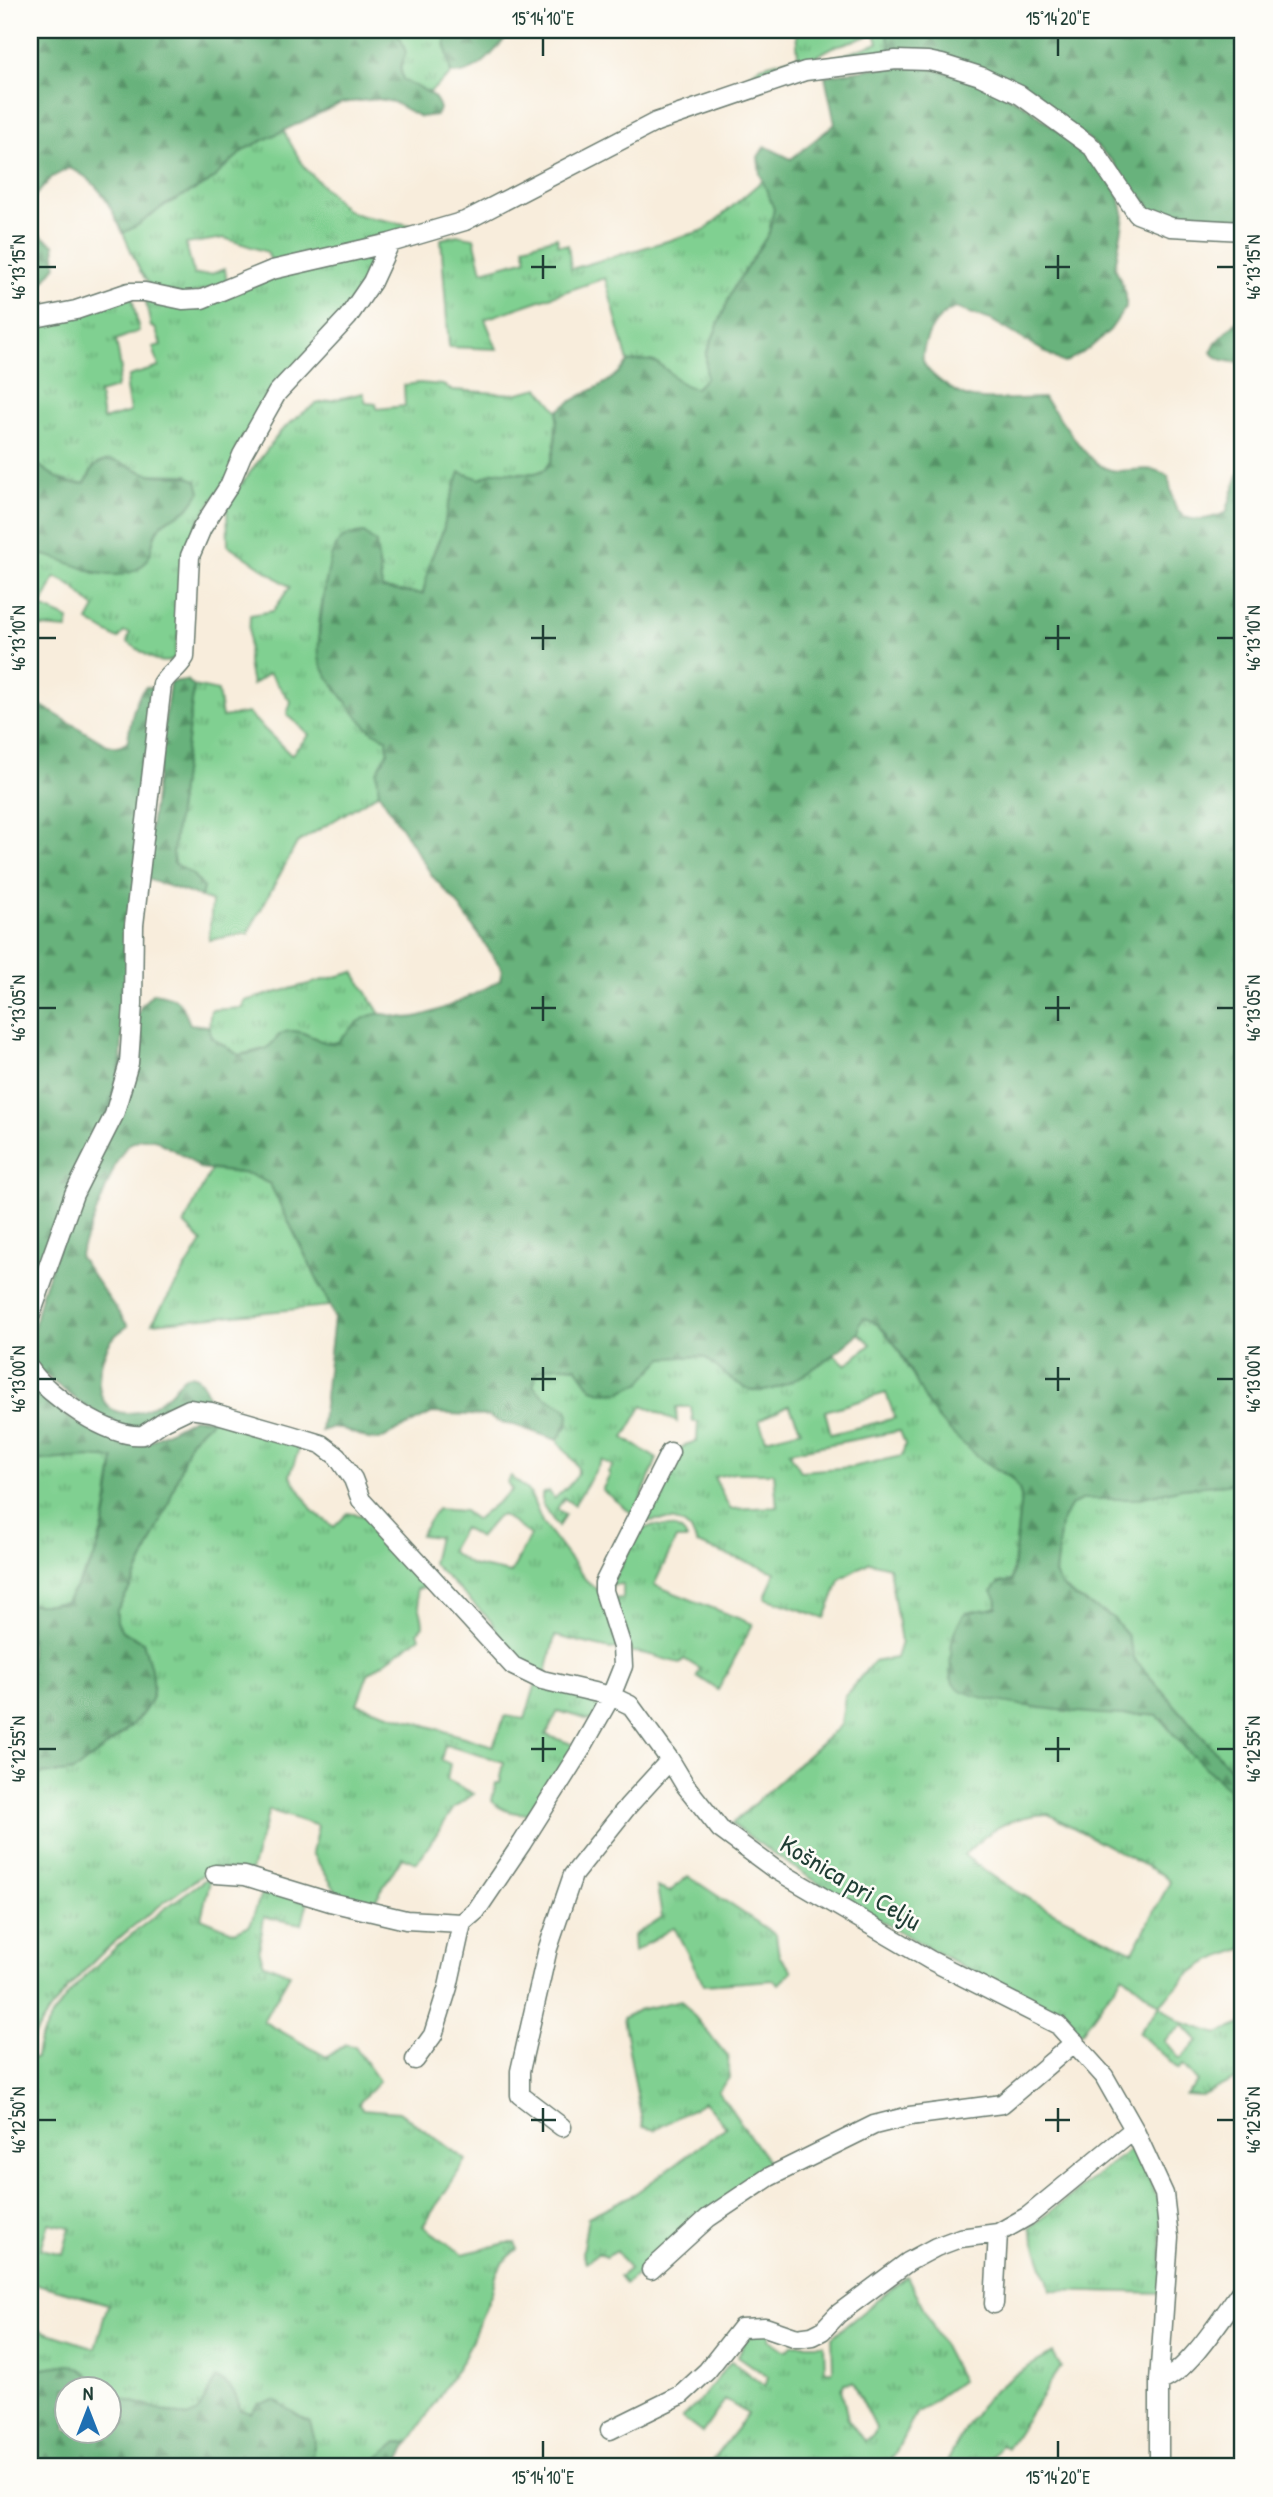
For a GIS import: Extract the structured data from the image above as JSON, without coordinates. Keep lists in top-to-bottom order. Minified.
{"streets":{"street":["Košnica pri Celju"]},"north":"top","coordinates":["15°14'10\"E","15°14'20\"E","46°13'15\"N","46°13'10\"N","46°13'05\"N","46°13'00\"N","46°12'55\"N","46°12'50\"N"]}
